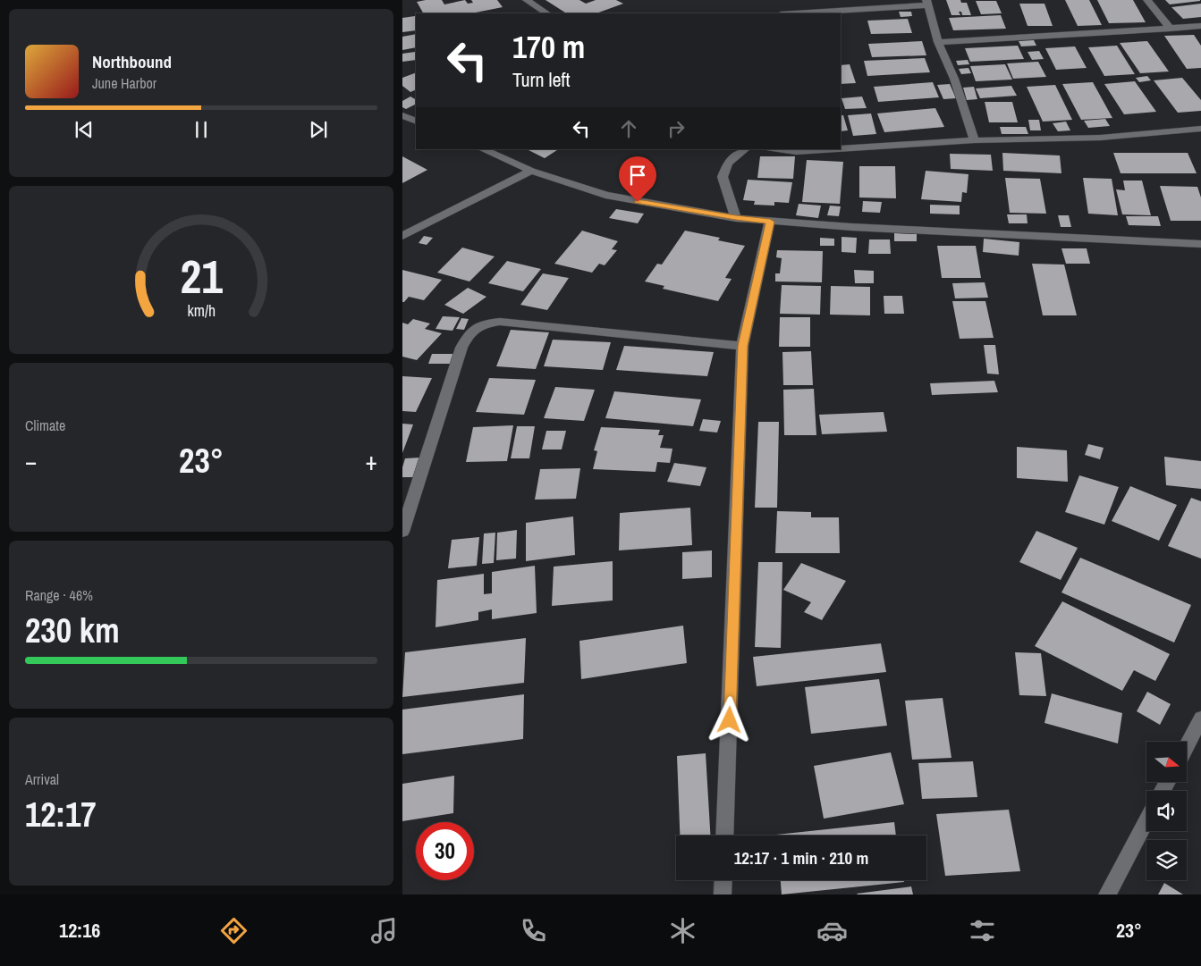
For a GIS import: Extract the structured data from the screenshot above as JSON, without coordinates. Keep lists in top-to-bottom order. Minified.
{"north":"right","page":{"turn":["170 m","Turn left"],"song":["Northbound","June Harbor"],"tile":["Climate",["Range · 46%","230 km"],["Arrival","12:17"]],"heat":["−","23°","+"],"limit":"30","trip":"12:17 · 1 min · 210 m","tabs":["12:16","23°"],"gauge":["21","km/h"]}}
